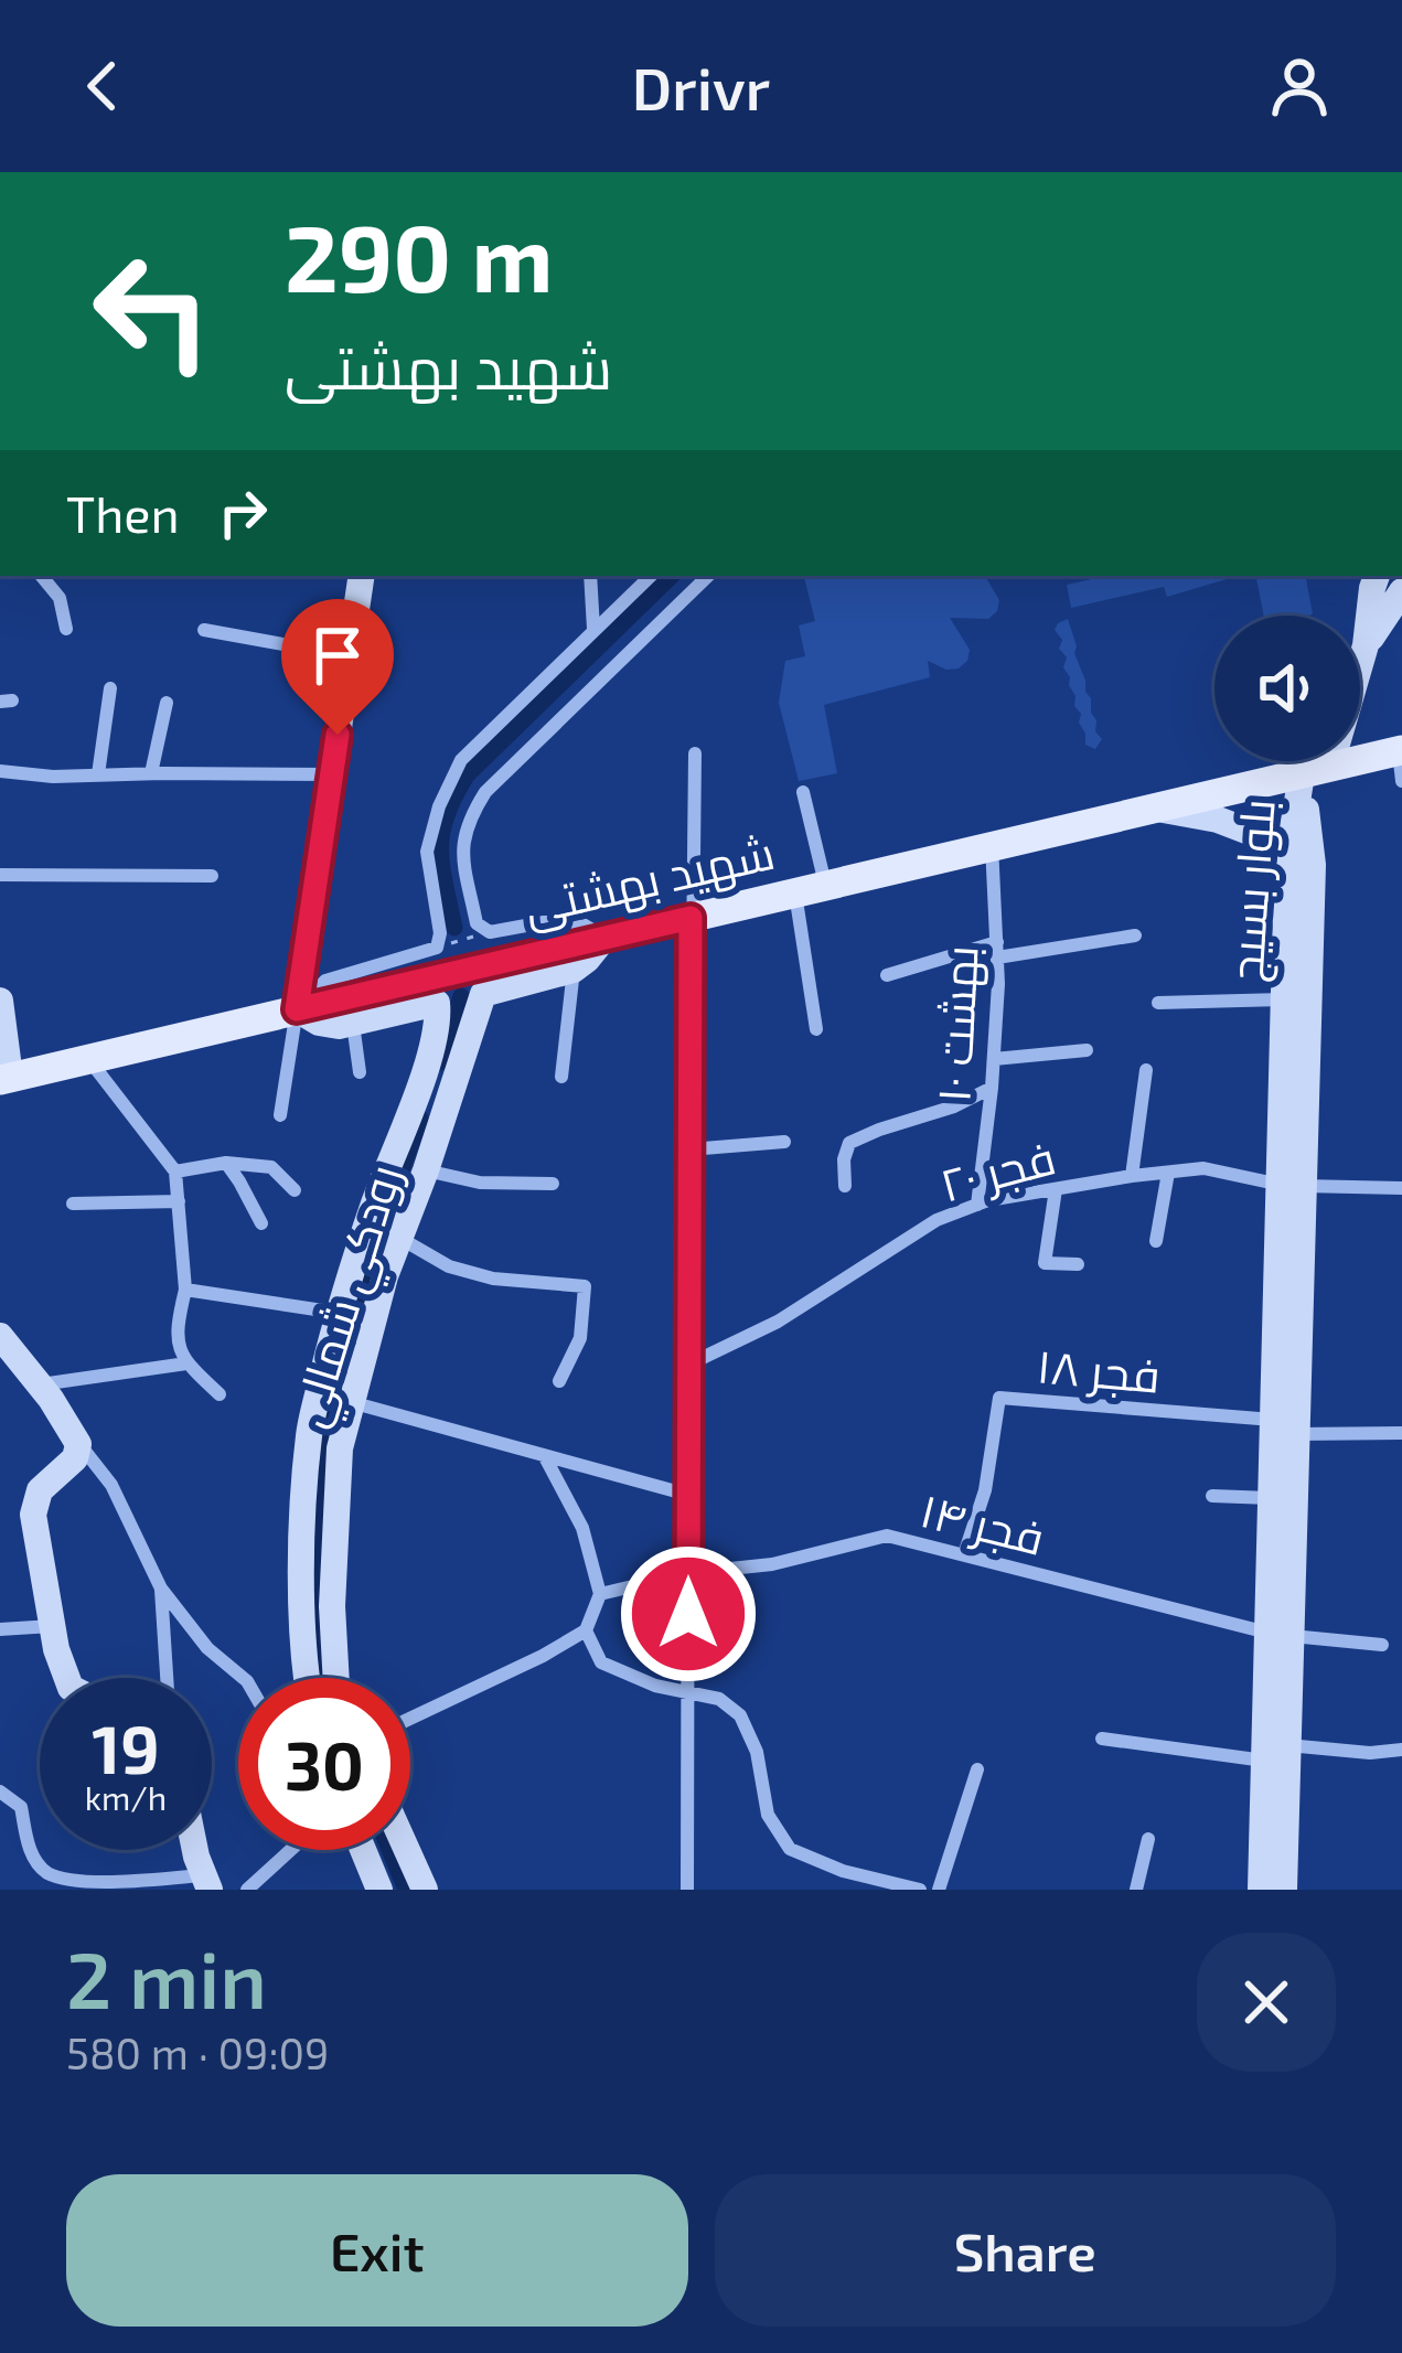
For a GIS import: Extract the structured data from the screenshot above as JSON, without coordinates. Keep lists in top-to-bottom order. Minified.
{"streets":{"main road":["شهید بهشتی"],"street":["بلوار بسیج","بهشت ۱۰","فجر ۲۰","رودکي شمالي","فجر ۱۸","فجر ۱۴"]},"crossings":[["شهید بهشتی","بلوار بسیج"],["شهید بهشتی","بهشت ۱۰"],["شهید بهشتی","رودکي شمالي"],["بلوار بسیج","فجر ۲۰"],["بلوار بسیج","فجر ۱۸"],["بلوار بسیج","فجر ۱۴"],["بهشت ۱۰","فجر ۲۰"],["فجر ۱۸","فجر ۱۴"]],"page":{"header":"Drivr","turn":["290 m","شهید بهشتی"],"then":"Then","speed":"19 km/h","limit":"30","heading":["2 min","580 m · 09:09"],"buttons":["Exit","Share"]}}
